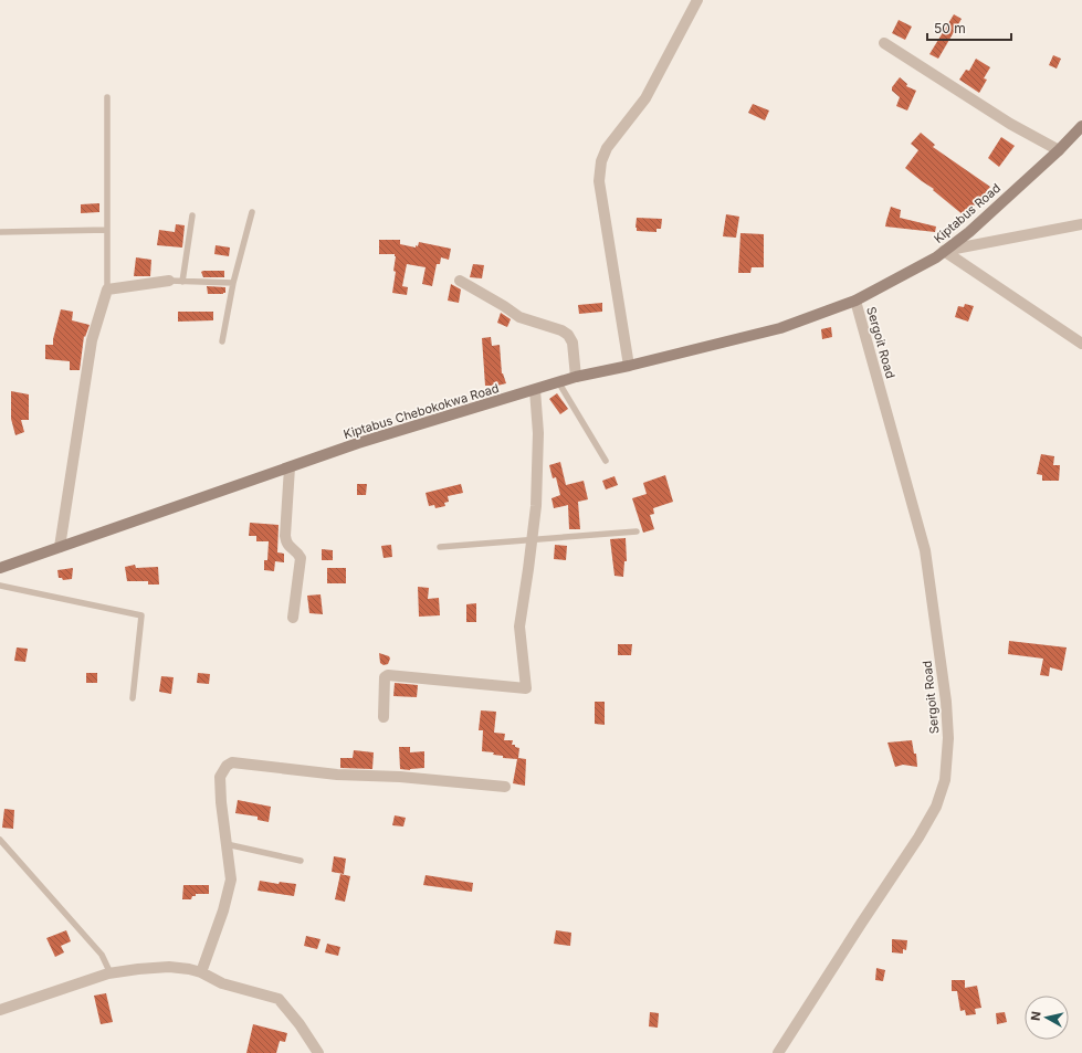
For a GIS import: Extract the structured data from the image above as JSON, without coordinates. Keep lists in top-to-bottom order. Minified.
{"streets":{"street":["Kiptabus Road","Sergoit Road","Kiptabus Chebokokwa Road"]},"crossings":[["Kiptabus Road","Sergoit Road"],["Kiptabus Road","Kiptabus Chebokokwa Road"],["Sergoit Road","Kiptabus Chebokokwa Road"]],"scale_bar":"50 m","north":"left"}
